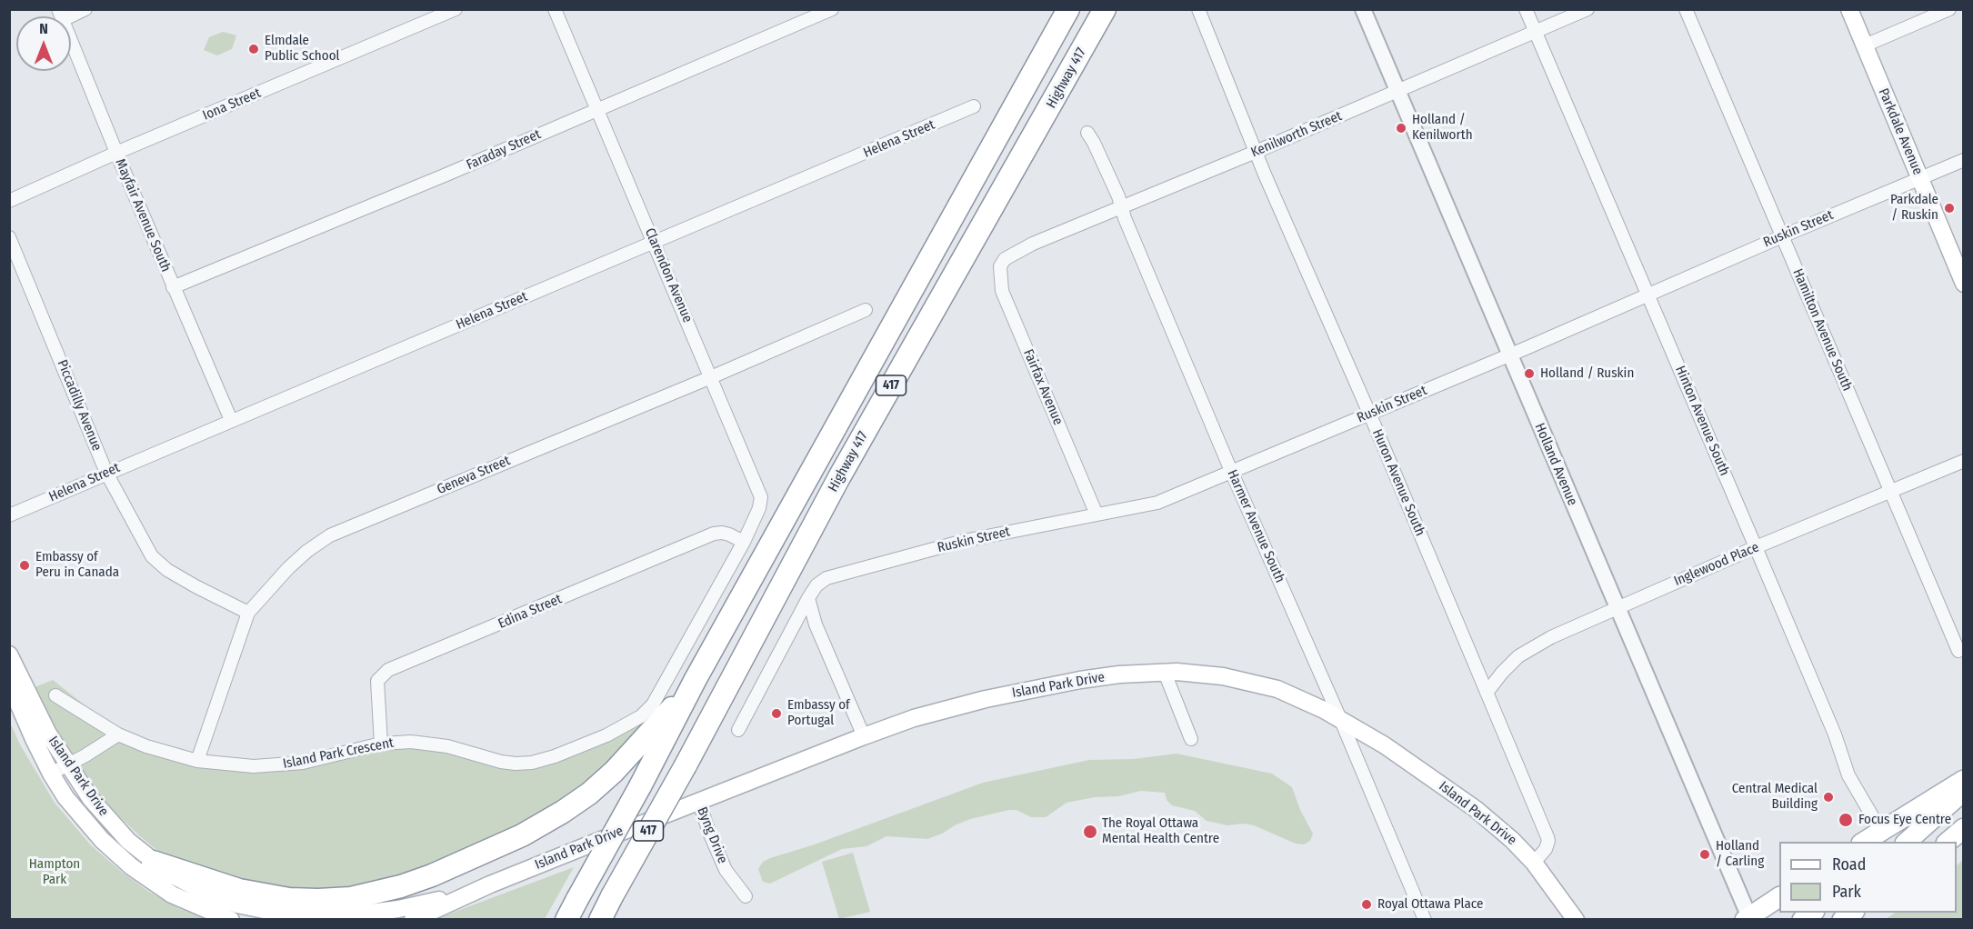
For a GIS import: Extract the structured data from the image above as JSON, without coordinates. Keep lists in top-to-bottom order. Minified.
{"streets":{"highway":["Highway 417","417"],"main road":["Parkdale Avenue","Island Park Drive"],"street":["Iona Street","Kenilworth Street","Helena Street","Faraday Street","Mayfair Avenue South","Ruskin Street","Clarendon Avenue","Hamilton Avenue South","Fairfax Avenue","Piccadilly Avenue","Hinton Avenue South","Holland Avenue","Geneva Street","Huron Avenue South","Harmer Avenue South","Inglewood Place","Edina Street","Island Park Crescent","Byng Drive"]},"crossings":[["Iona Street","Mayfair Avenue South"],["Parkdale Avenue","Ruskin Street"],["Kenilworth Street","Fairfax Avenue"],["Kenilworth Street","Hinton Avenue South"],["Kenilworth Street","Holland Avenue"],["Kenilworth Street","Huron Avenue South"],["Kenilworth Street","Harmer Avenue South"],["Helena Street","Mayfair Avenue South"],["Helena Street","Clarendon Avenue"],["Helena Street","Piccadilly Avenue"],["Faraday Street","Mayfair Avenue South"],["Faraday Street","Clarendon Avenue"],["Ruskin Street","Hamilton Avenue South"],["Ruskin Street","Fairfax Avenue"],["Ruskin Street","Hinton Avenue South"],["Ruskin Street","Holland Avenue"],["Ruskin Street","Huron Avenue South"],["Ruskin Street","Harmer Avenue South"],["Clarendon Avenue","Geneva Street"],["Clarendon Avenue","Edina Street"],["Clarendon Avenue","Island Park Crescent"],["Hamilton Avenue South","Inglewood Place"],["Piccadilly Avenue","Geneva Street"],["Hinton Avenue South","Inglewood Place"],["Holland Avenue","Inglewood Place"],["Geneva Street","Island Park Crescent"],["Huron Avenue South","Inglewood Place"],["Huron Avenue South","Island Park Drive"],["Harmer Avenue South","Island Park Drive"],["Edina Street","Island Park Crescent"],["Island Park Drive","Byng Drive"]],"parks":["Hampton Park"],"places":["Elmdale Public School","Holland / Kenilworth","Parkdale / Ruskin","Holland / Ruskin","Embassy of Peru in Canada","Embassy of Portugal","Central Medical Building","Focus Eye Centre","The Royal Ottawa Mental Health Centre","Holland / Carling","Royal Ottawa Place"],"legend":["Road","Park"],"north":"top"}
